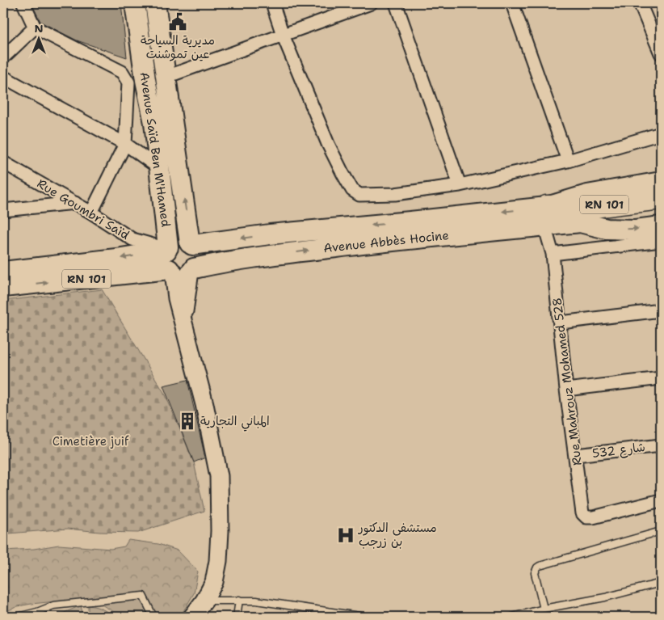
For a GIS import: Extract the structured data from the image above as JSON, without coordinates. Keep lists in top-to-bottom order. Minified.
{"streets":{"highway":["RN 101"],"main road":["Avenue Saïd Ben M'Hamed","Avenue Abbès Hocine"],"street":["Rue Goumbri Saïd","Rue Mahrouz Mohamed 528","532 شارع"]},"crossings":[["Avenue Saïd Ben M'Hamed","RN 101"],["Avenue Saïd Ben M'Hamed","Rue Goumbri Saïd"],["Avenue Saïd Ben M'Hamed","Avenue Abbès Hocine"],["RN 101","Rue Goumbri Saïd"],["RN 101","Avenue Abbès Hocine"],["RN 101","Rue Mahrouz Mohamed 528"],["Rue Goumbri Saïd","Avenue Abbès Hocine"],["Avenue Abbès Hocine","Rue Mahrouz Mohamed 528"],["Rue Mahrouz Mohamed 528","532 شارع"]],"parks":["Cimetière juif"],"places":{"public building":["مديرية السياحة عين تموشنت"],"building":["المباني التجارية"],"hospital":["مستشفى الدكتور بن زرجب"]},"north":"top"}
